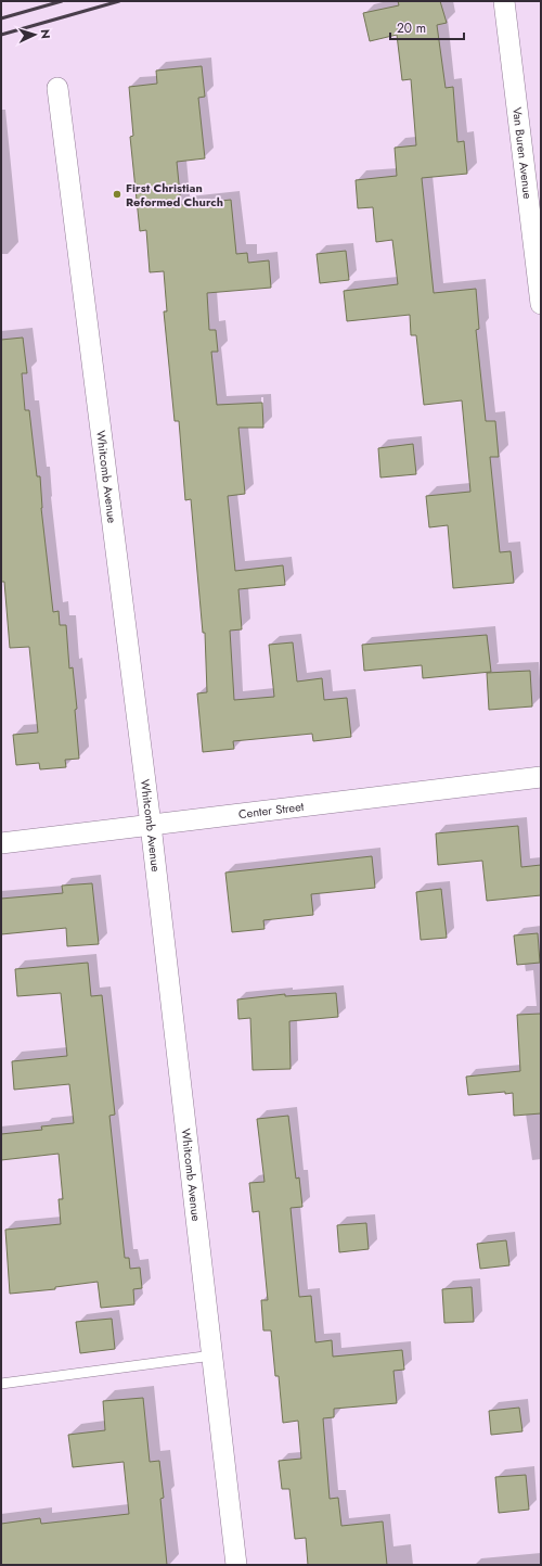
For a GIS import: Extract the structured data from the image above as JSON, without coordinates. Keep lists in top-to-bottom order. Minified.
{"streets":{"street":["Van Buren Avenue","Whitcomb Avenue","Center Street"]},"crossings":[["Whitcomb Avenue","Center Street"]],"places":["First Christian Reformed Church"],"scale_bar":"20 m","north":"right"}
